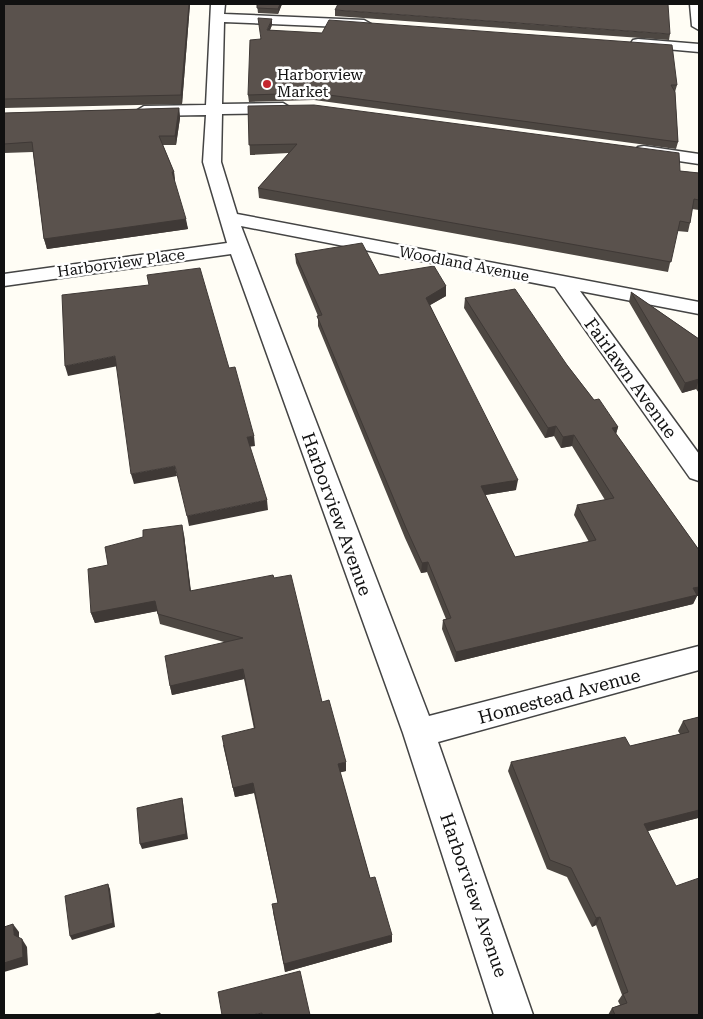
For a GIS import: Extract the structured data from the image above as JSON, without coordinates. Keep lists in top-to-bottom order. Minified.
{"streets":{"street":["Harborview Place","Woodland Avenue","Fairlawn Avenue","Harborview Avenue","Homestead Avenue"]},"crossings":[["Harborview Place","Harborview Avenue"],["Woodland Avenue","Fairlawn Avenue"],["Woodland Avenue","Harborview Avenue"],["Harborview Avenue","Homestead Avenue"]],"places":["Harborview Market"]}
